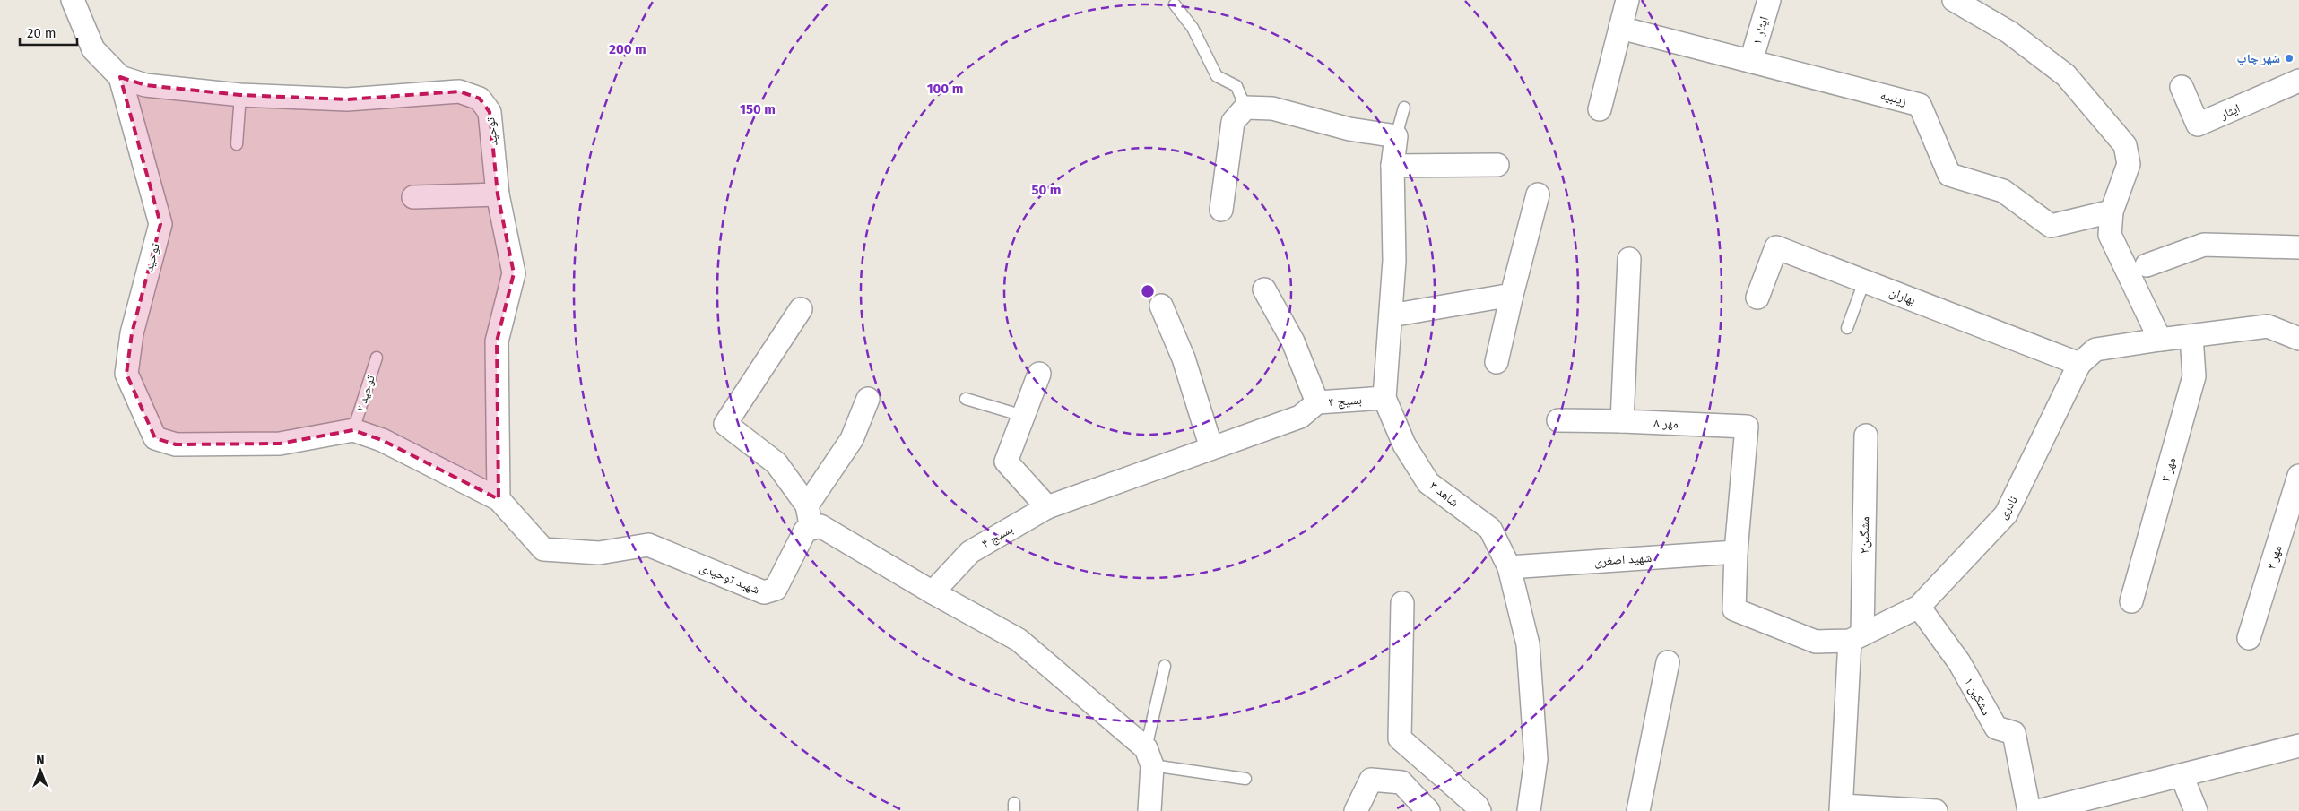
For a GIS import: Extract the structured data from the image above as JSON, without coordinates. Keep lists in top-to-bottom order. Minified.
{"streets":{"street":["ایثار ۱","زینبیه","ایثار","توحید","بهاران","بسیج ۴","مهر ۸","مهر ۳","شاهد ۳","نادری","مشگین۲","مهر ۲","شهید اصغری","شهید توحیدی","مشکین ۱"],"lane":["توحید ۲"]},"crossings":[["ایثار ۱","زینبیه"],["توحید","توحید ۲"],["توحید","شهید توحیدی"],["بهاران","نادری"],["بسیج ۴","شاهد ۳"],["مهر ۸","نادری"],["مهر ۸","شهید اصغری"],["مهر ۳","نادری"],["شاهد ۳","شهید اصغری"],["نادری","مشگین۲"],["نادری","شهید اصغری"],["نادری","مشکین ۱"]],"places":["شهر چاپ"],"scale_bar":"20 m","north":"top","rings":["200 m","100 m","150 m","50 m"]}
